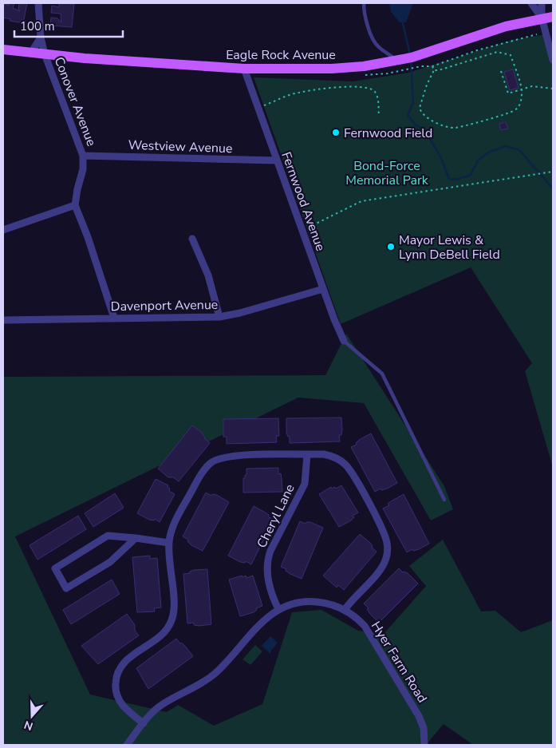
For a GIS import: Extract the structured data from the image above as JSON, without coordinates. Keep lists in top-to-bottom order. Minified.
{"streets":{"main road":["Eagle Rock Avenue"],"street":["Conover Avenue","Westview Avenue","Fernwood Avenue","Davenport Avenue","Cheryl Lane","Hyer Farm Road"]},"crossings":[["Eagle Rock Avenue","Conover Avenue"],["Eagle Rock Avenue","Fernwood Avenue"],["Conover Avenue","Westview Avenue"],["Westview Avenue","Fernwood Avenue"],["Fernwood Avenue","Davenport Avenue"],["Cheryl Lane","Hyer Farm Road"]],"parks":["Bond-Force Memorial Park"],"places":["Fernwood Field","Mayor Lewis & Lynn DeBell Field"],"scale_bar":"100 m","north":"bottom"}
